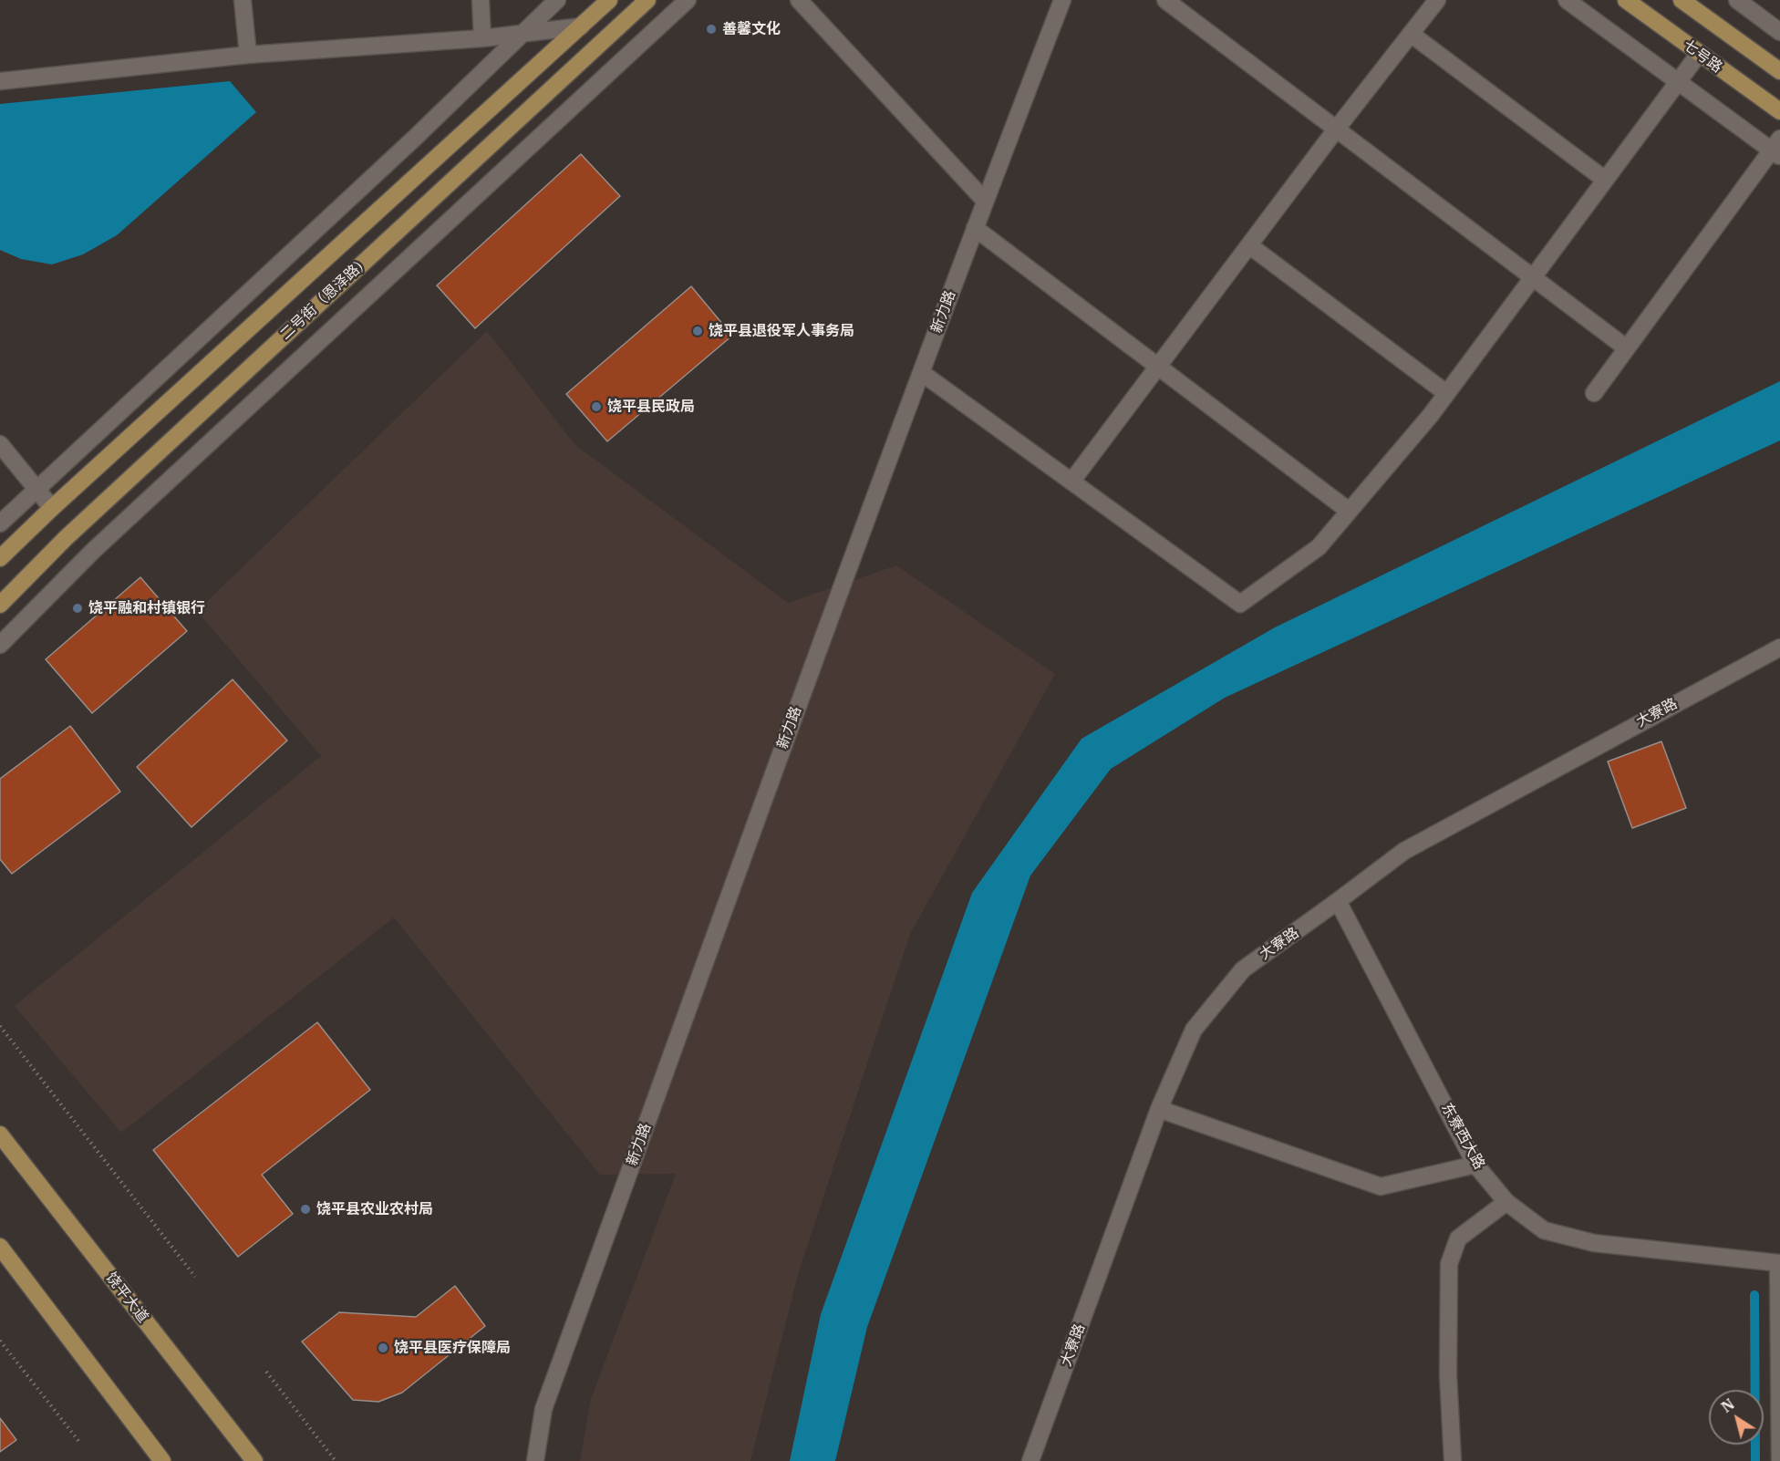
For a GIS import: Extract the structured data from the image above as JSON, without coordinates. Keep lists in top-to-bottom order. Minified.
{"streets":{"main road":["七号路","二号街（恩泽路)","饶平大道"],"street":["新力路","大寮路","东寮西大路"]},"crossings":[["大寮路","东寮西大路"]],"places":["善馨文化","饶平县退役军人事务局","饶平县民政局","饶平融和村镇银行","饶平县农业农村局","饶平县医疗保障局"],"north":"top left"}
